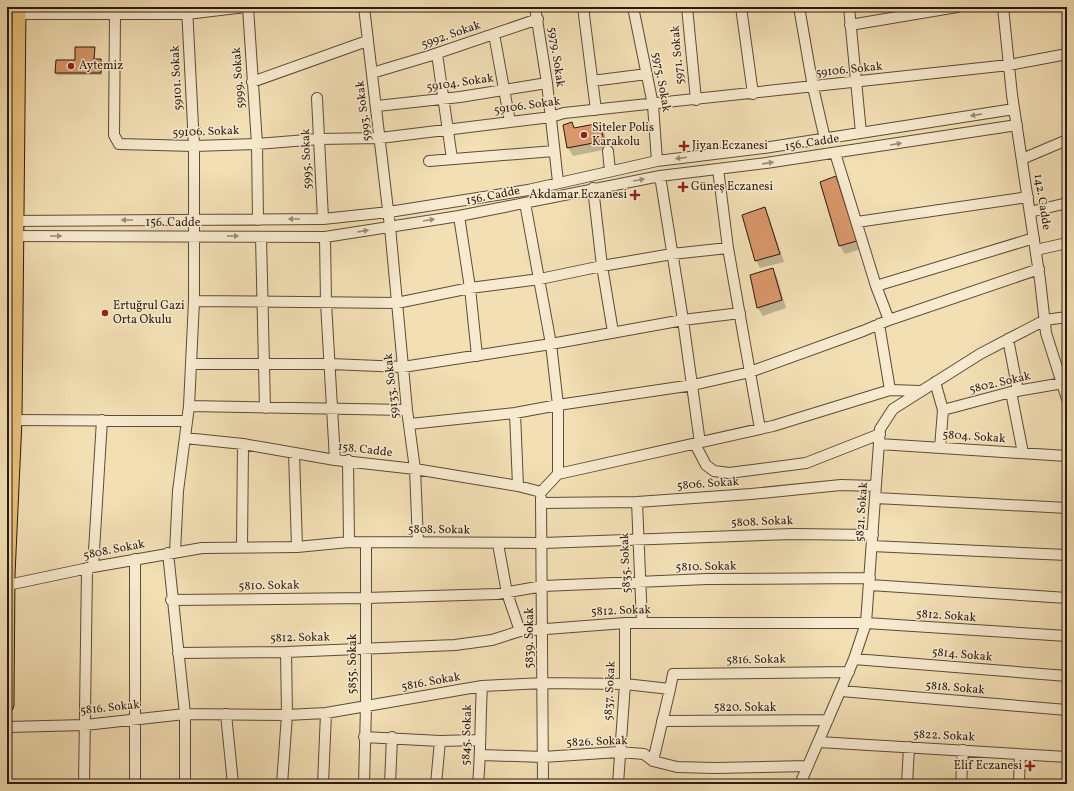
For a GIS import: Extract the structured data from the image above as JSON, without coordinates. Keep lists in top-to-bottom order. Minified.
{"streets":{"street":["5992. Sokak","5971. Sokak","5979. Sokak","59106. Sokak","59101. Sokak","5999. Sokak","5975. Sokak","59104. Sokak","5993. Sokak","156. Cadde","5995. Sokak","142. Cadde","5802. Sokak","59133. Sokak","5804. Sokak","158. Cadde","5806. Sokak","5821. Sokak","5808. Sokak","5835. Sokak","5810. Sokak","5812. Sokak","5839. Sokak","5814. Sokak","5816. Sokak","5855. Sokak","5818. Sokak","5837. Sokak","5820. Sokak","5845. Sokak","5822. Sokak","5826. Sokak"]},"crossings":[["5992. Sokak","5979. Sokak"],["5992. Sokak","5993. Sokak"],["5971. Sokak","59106. Sokak"],["5979. Sokak","59106. Sokak"],["5979. Sokak","59104. Sokak"],["5979. Sokak","156. Cadde"],["59106. Sokak","59101. Sokak"],["59106. Sokak","5999. Sokak"],["59106. Sokak","5975. Sokak"],["59106. Sokak","5993. Sokak"],["59106. Sokak","5995. Sokak"],["59106. Sokak","142. Cadde"],["59101. Sokak","156. Cadde"],["59101. Sokak","158. Cadde"],["59101. Sokak","5808. Sokak"],["59101. Sokak","5810. Sokak"],["59101. Sokak","5812. Sokak"],["59101. Sokak","5816. Sokak"],["5999. Sokak","156. Cadde"],["5975. Sokak","156. Cadde"],["59104. Sokak","5993. Sokak"],["5993. Sokak","156. Cadde"],["5993. Sokak","59133. Sokak"],["156. Cadde","5995. Sokak"],["156. Cadde","142. Cadde"],["156. Cadde","59133. Sokak"],["142. Cadde","5802. Sokak"],["142. Cadde","5821. Sokak"],["59133. Sokak","158. Cadde"],["59133. Sokak","5808. Sokak"],["5804. Sokak","5821. Sokak"],["158. Cadde","5839. Sokak"],["5806. Sokak","5821. Sokak"],["5806. Sokak","5835. Sokak"],["5806. Sokak","5839. Sokak"],["5821. Sokak","5808. Sokak"],["5821. Sokak","5810. Sokak"],["5821. Sokak","5812. Sokak"],["5821. Sokak","5814. Sokak"],["5821. Sokak","5816. Sokak"],["5821. Sokak","5818. Sokak"],["5821. Sokak","5820. Sokak"],["5821. Sokak","5822. Sokak"],["5821. Sokak","5826. Sokak"],["5808. Sokak","5835. Sokak"],["5808. Sokak","5839. Sokak"],["5808. Sokak","5855. Sokak"],["5835. Sokak","5810. Sokak"],["5835. Sokak","5812. Sokak"],["5810. Sokak","5839. Sokak"],["5810. Sokak","5855. Sokak"],["5812. Sokak","5839. Sokak"],["5812. Sokak","5855. Sokak"],["5812. Sokak","5837. Sokak"],["5839. Sokak","5816. Sokak"],["5839. Sokak","5826. Sokak"],["5816. Sokak","5855. Sokak"],["5816. Sokak","5837. Sokak"],["5816. Sokak","5845. Sokak"],["5837. Sokak","5826. Sokak"],["5845. Sokak","5826. Sokak"]],"places":{"other":["Aytemiz","Siteler Polis Karakolu","Ertuğrul Gazi Orta Okulu"],"health":["Jiyan Eczanesi","Güneş Eczanesi","Akdamar Eczanesi","Elif Eczanesi"]}}
